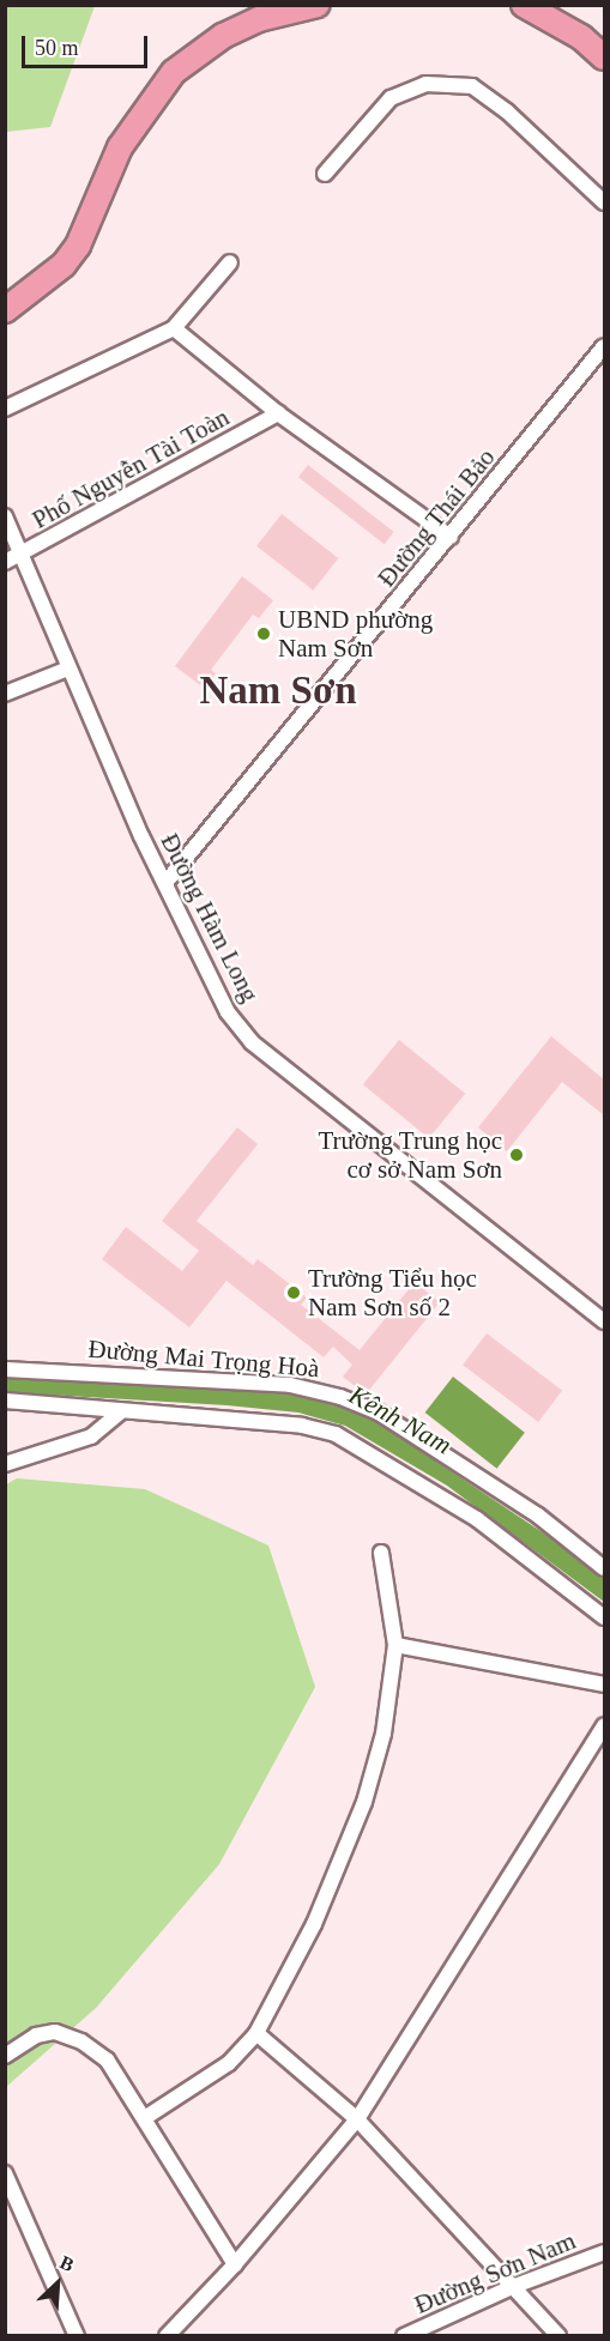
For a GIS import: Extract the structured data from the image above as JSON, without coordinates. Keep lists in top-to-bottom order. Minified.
{"streets":{"street":["Phố Nguyễn Tài Toàn","Đường Thái Bảo","Đường Hàm Long","Đường Mai Trọng Hoà","Đường Sơn Nam"]},"crossings":[["Phố Nguyễn Tài Toàn","Đường Hàm Long"],["Đường Thái Bảo","Đường Hàm Long"]],"districts":["Nam Sơn"],"water":["Kênh Nam"],"places":["UBND phường Nam Sơn","Trường Trung học cơ sở Nam Sơn","Trường Tiểu học Nam Sơn số 2"],"scale_bar":"50 m","north":"top right"}
